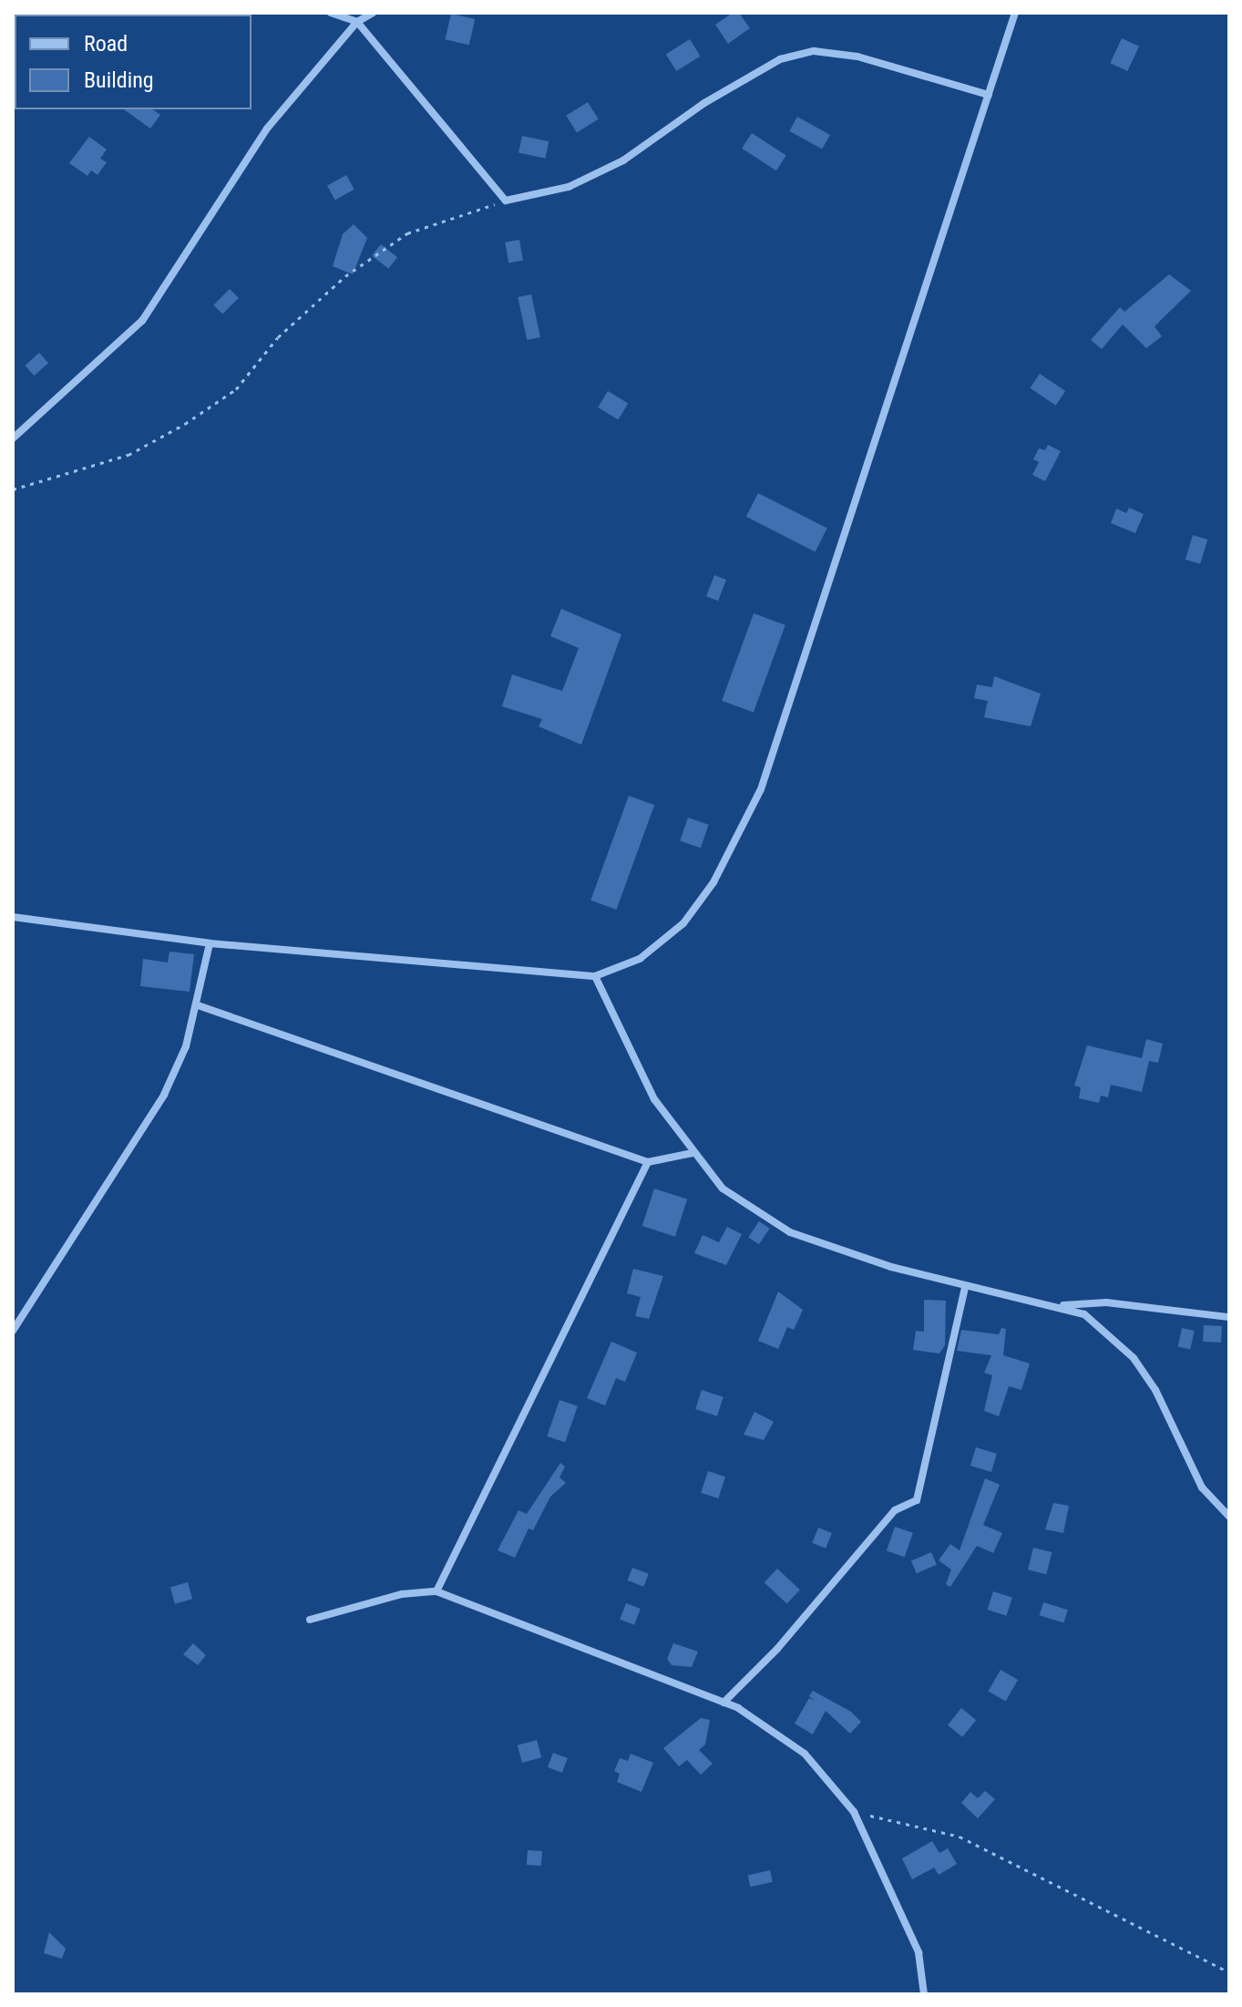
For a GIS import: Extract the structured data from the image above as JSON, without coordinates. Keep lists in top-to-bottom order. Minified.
{"legend":["Road","Building"]}
